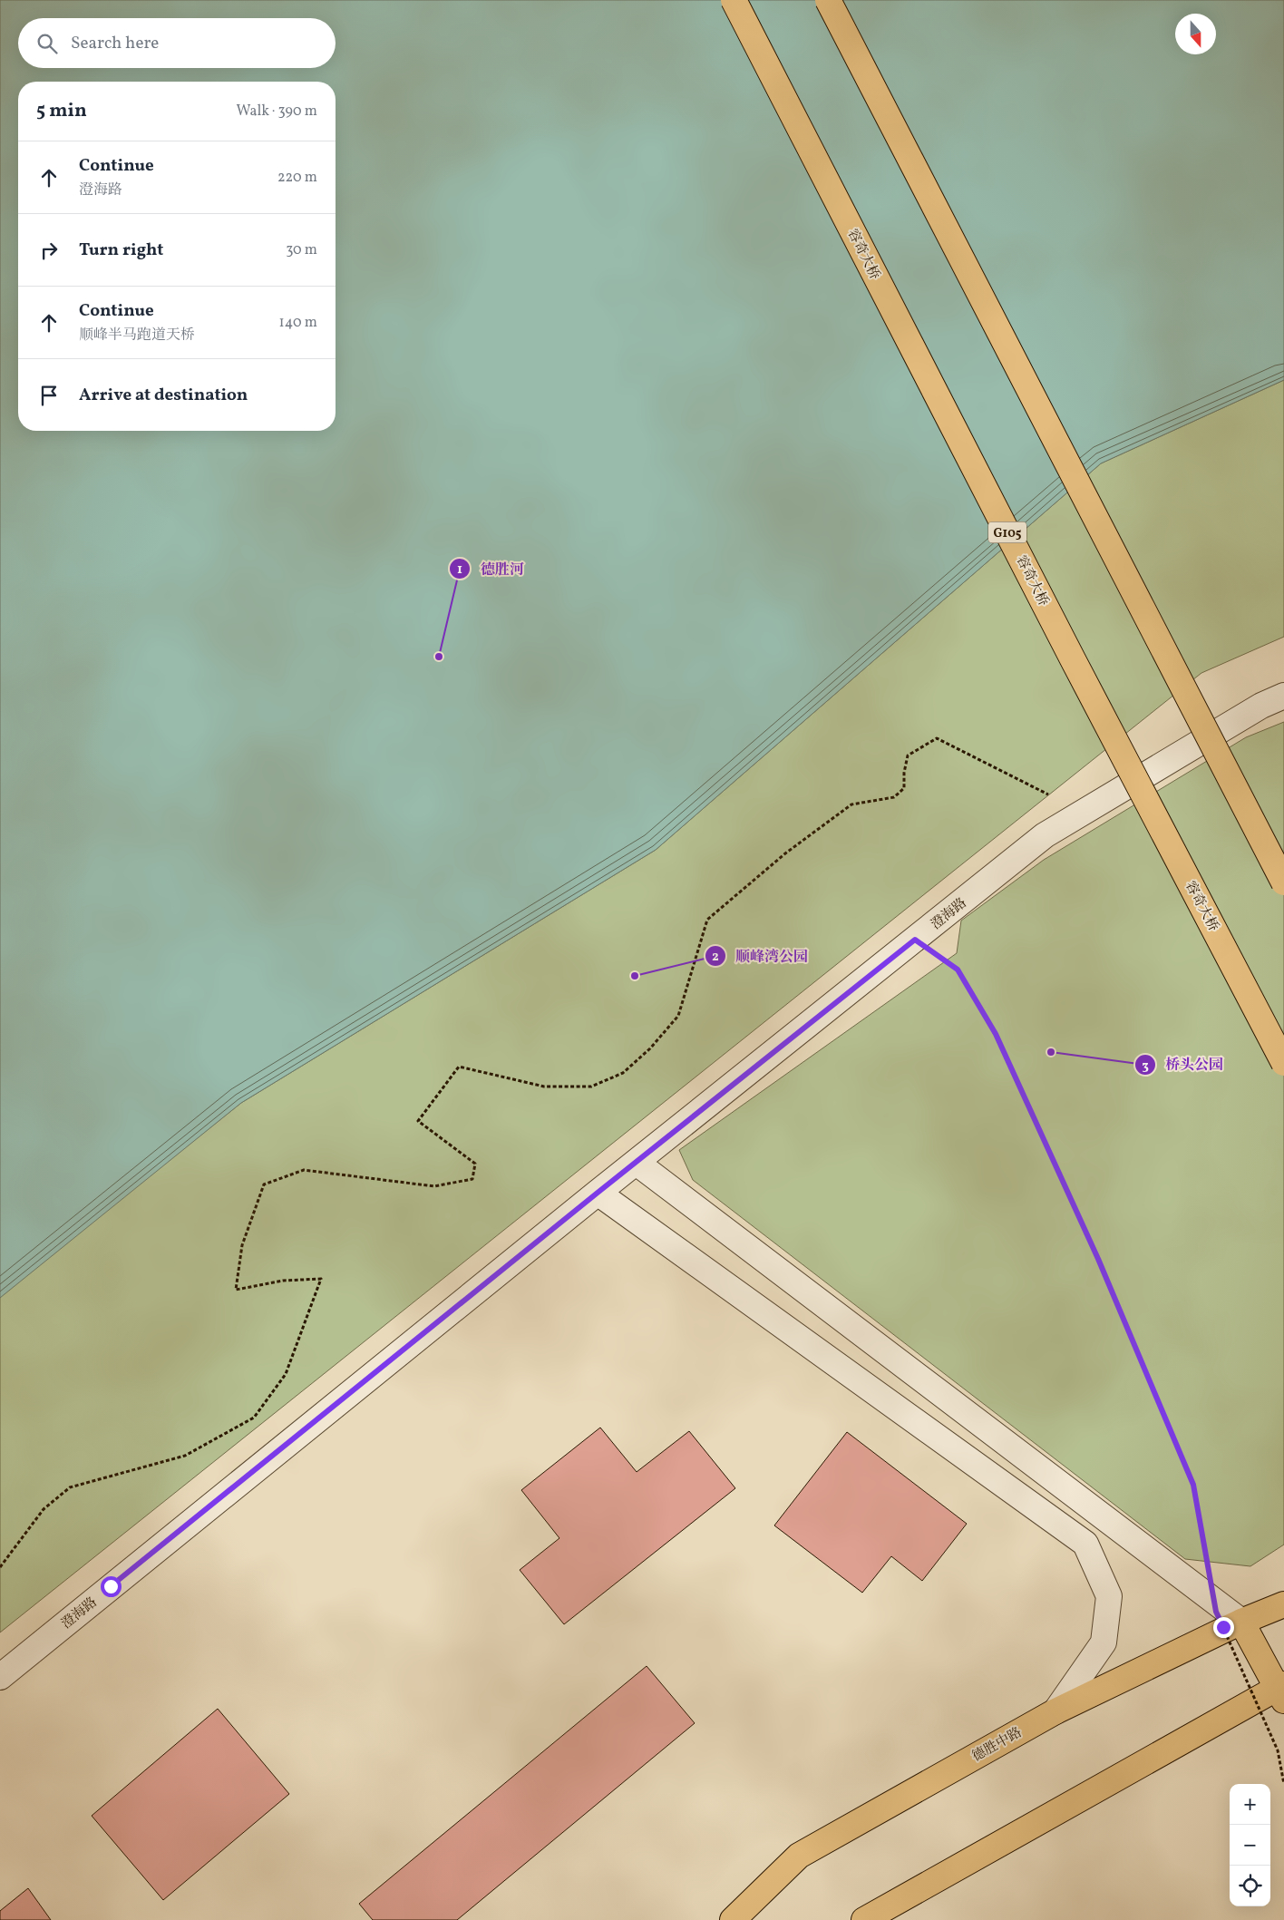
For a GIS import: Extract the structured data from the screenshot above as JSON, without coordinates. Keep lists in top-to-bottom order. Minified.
{"streets":{"main road":["容奇大桥","G105","德胜中路"],"street":["澄海路"]},"places":["德胜河","顺峰湾公园","桥头公园"],"north":"bottom","page":{"search":"Search here","heading":["5 min","Walk · 390 m"],"list":[["Continue","澄海路","220 m"],["Turn right","30 m"],["Continue","顺峰半马跑道天桥","140 m"],"Arrive at destination"],"map_buttons":["+","−"]}}
